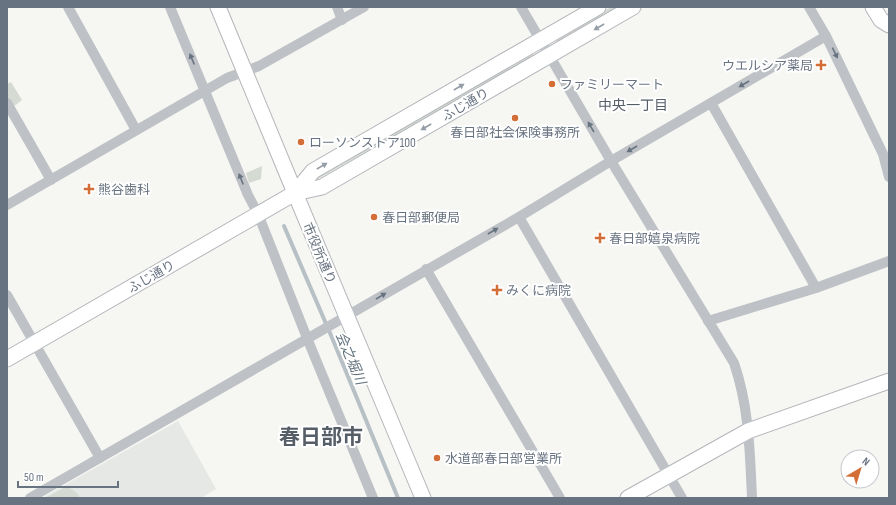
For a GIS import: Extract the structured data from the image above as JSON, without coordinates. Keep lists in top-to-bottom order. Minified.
{"streets":{"street":["ふじ通り","市役所通り"]},"crossings":[["ふじ通り","市役所通り"]],"districts":["中央一丁目","春日部市"],"water":["会之堀川"],"places":{"health":["ウエルシア薬局","熊谷歯科","春日部嬉泉病院","みくに病院"],"other":["ファミリーマート","春日部社会保険事務所","ローソンストア100","春日部郵便局","水道部春日部営業所"]},"scale_bar":"50 m","north":"top right"}
